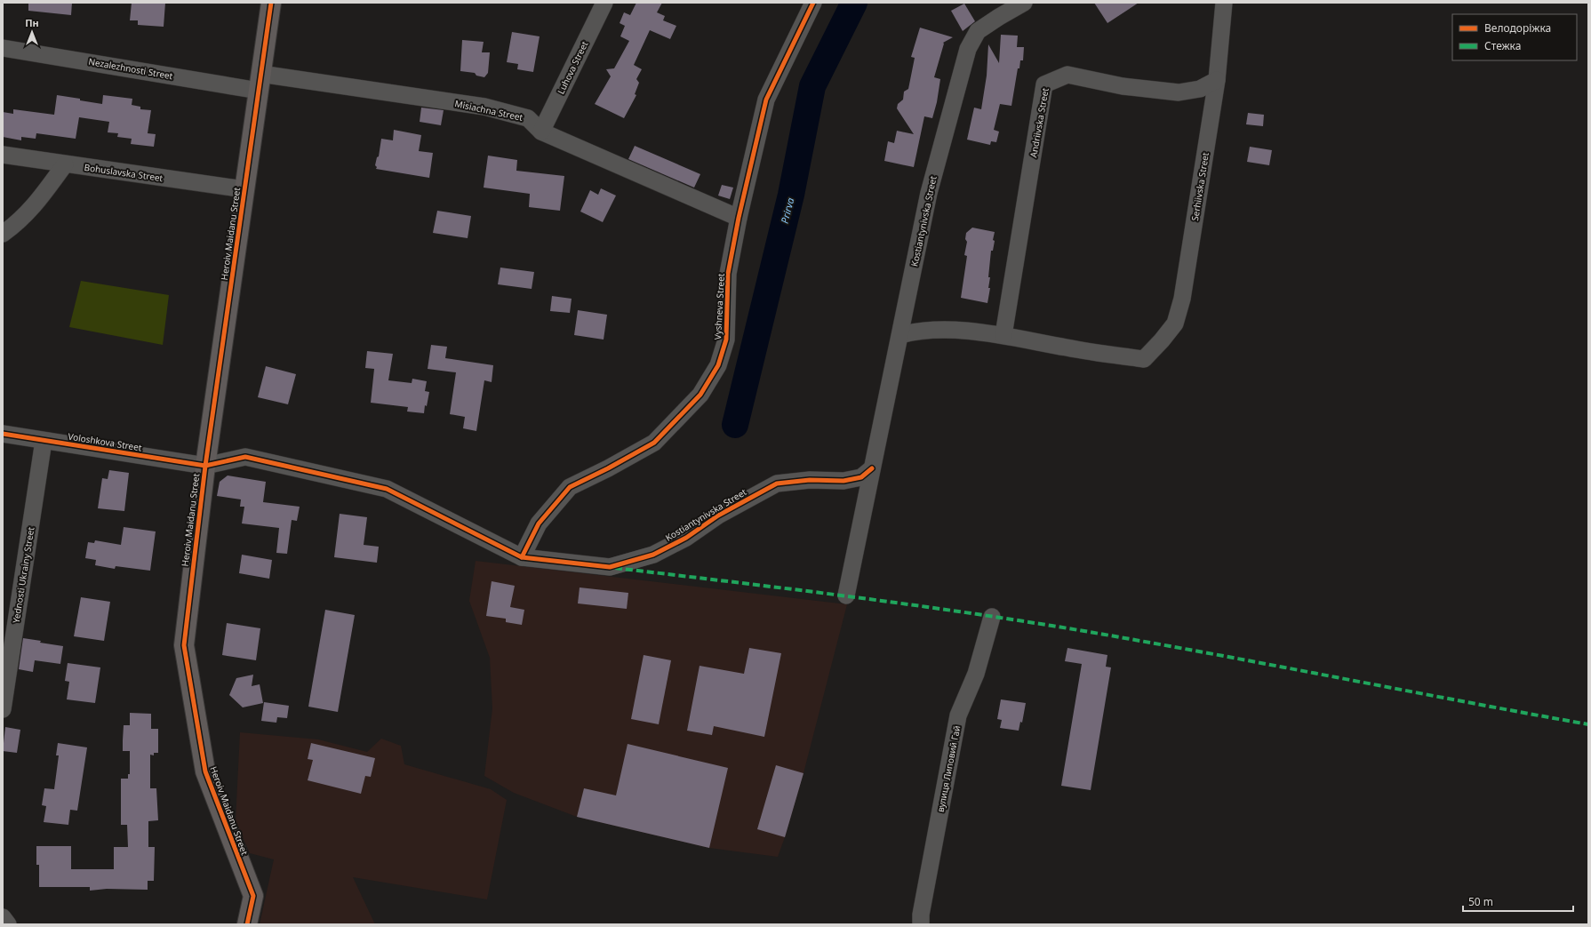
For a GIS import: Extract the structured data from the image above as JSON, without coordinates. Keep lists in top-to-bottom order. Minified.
{"streets":{"street":["Luhova Street","Nezalezhnosti Street","Misiachna Street","Andriivska Street","Bohuslavska Street","Serhiivska Street","Kostiantynivska Street","Heroiv Maidanu Street","Vyshneva Street","Voloshkova Street","Yednosti Ukrainy Street","вулиця Липовий Гай"]},"crossings":[["Luhova Street","Misiachna Street"],["Nezalezhnosti Street","Misiachna Street"],["Nezalezhnosti Street","Heroiv Maidanu Street"],["Misiachna Street","Heroiv Maidanu Street"],["Misiachna Street","Vyshneva Street"],["Andriivska Street","Serhiivska Street"],["Bohuslavska Street","Heroiv Maidanu Street"],["Kostiantynivska Street","Vyshneva Street"],["Heroiv Maidanu Street","Voloshkova Street"],["Voloshkova Street","Yednosti Ukrainy Street"]],"water":["Prirva"],"legend":["Велодоріжка","Стежка"],"scale_bar":"50 m","north":"top"}
